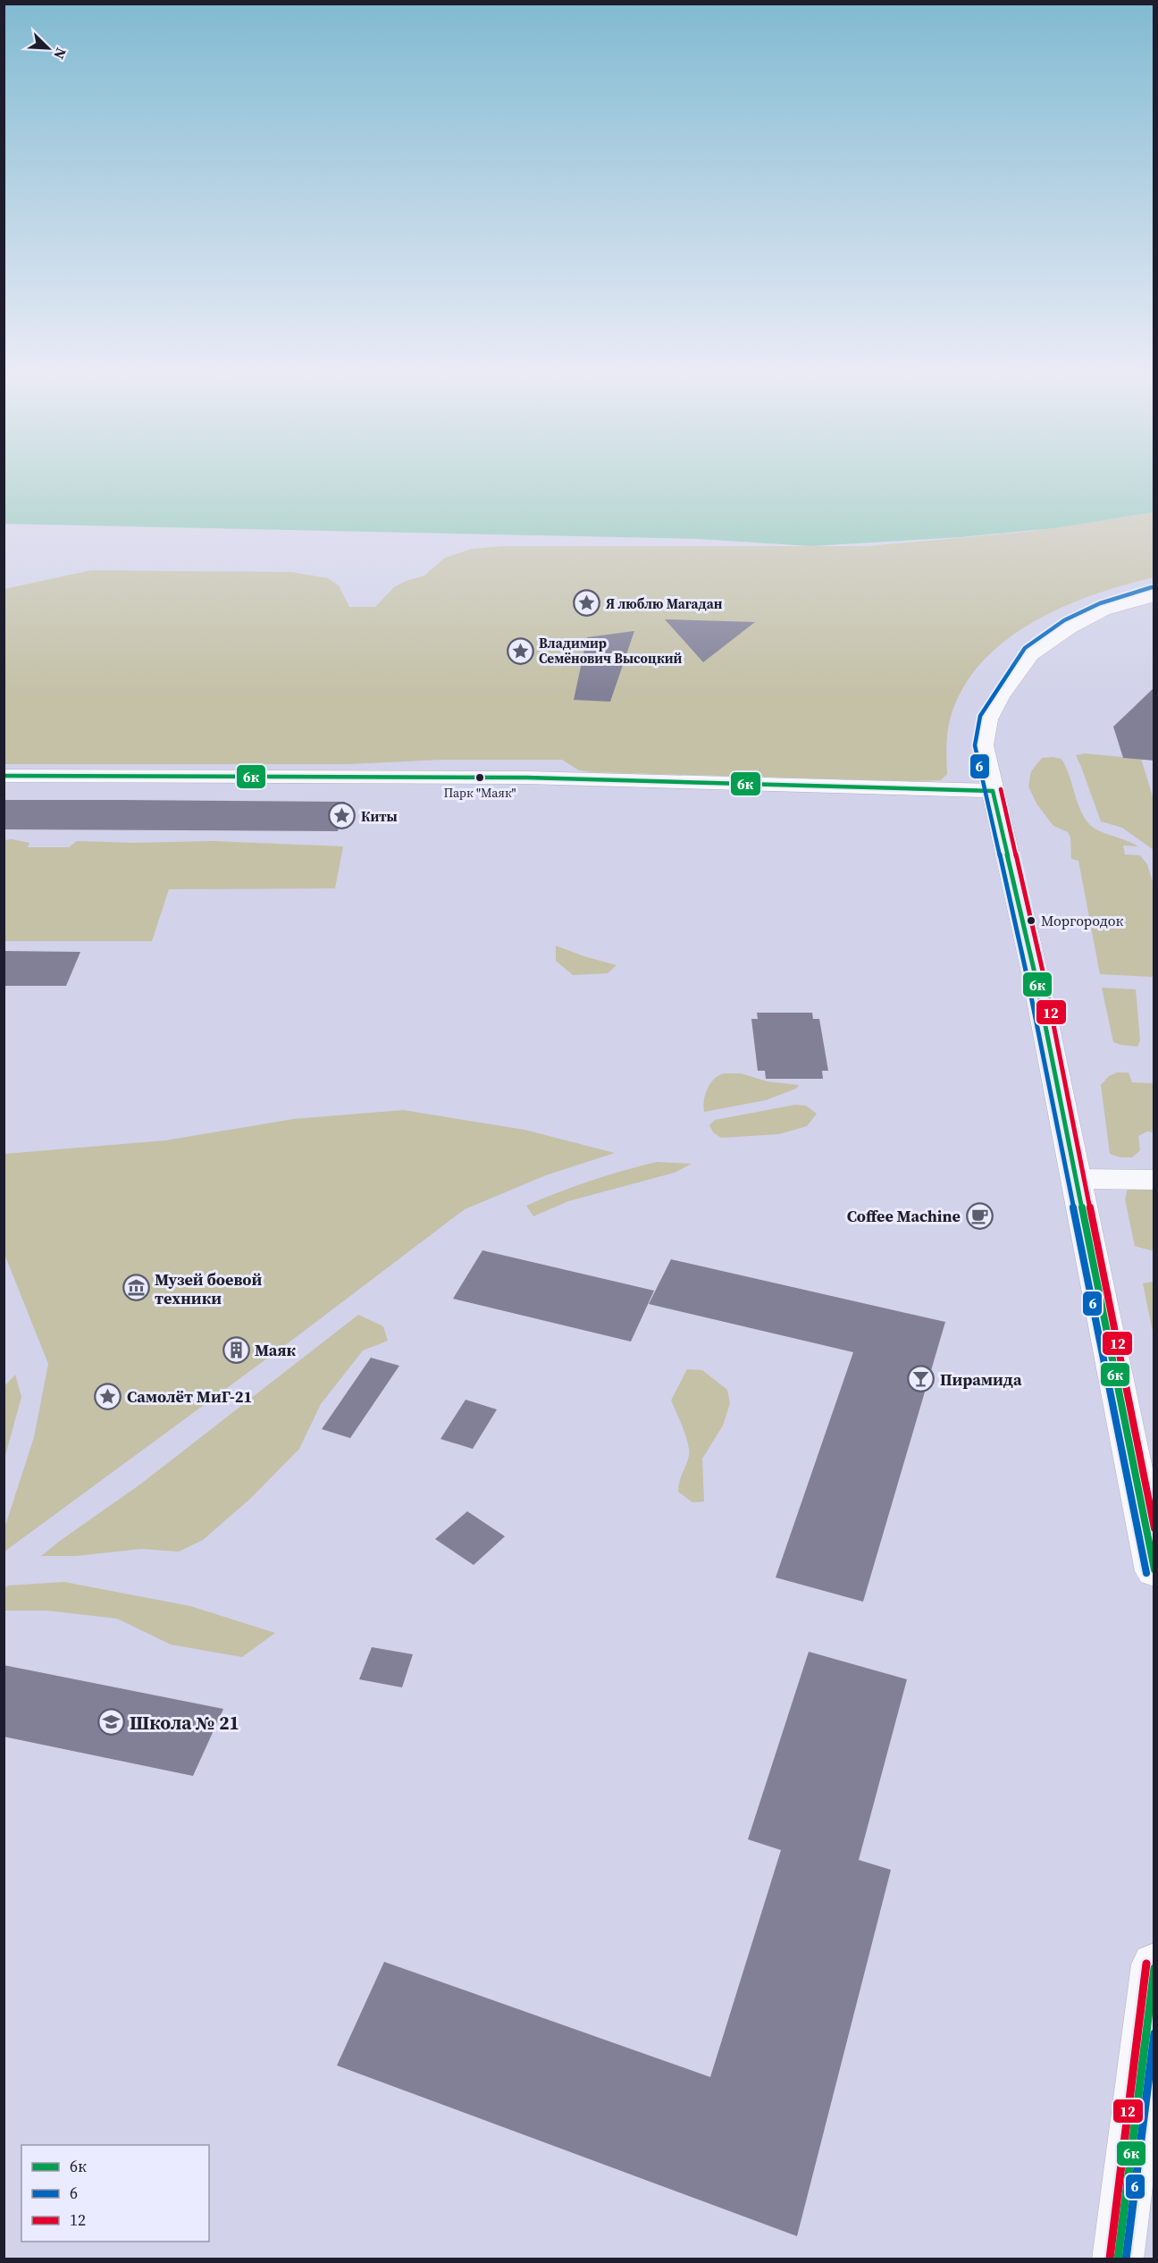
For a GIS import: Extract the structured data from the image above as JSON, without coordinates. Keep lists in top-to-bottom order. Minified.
{"places":{"place":["Я люблю Магадан","Владимир Семёнович Высоцкий","Киты","Самолёт МиГ-21"],"other":["Парк \"Маяк\"","Моргородок"],"cafe":["Coffee Machine"],"museum":["Музей боевой техники"],"building":["Маяк"],"bar":["Пирамида"],"school or university":["Школа № 21"]},"lines":["transit line 6","transit line 6к","transit line 12"],"legend":["6к","6","12"],"north":"bottom right"}
